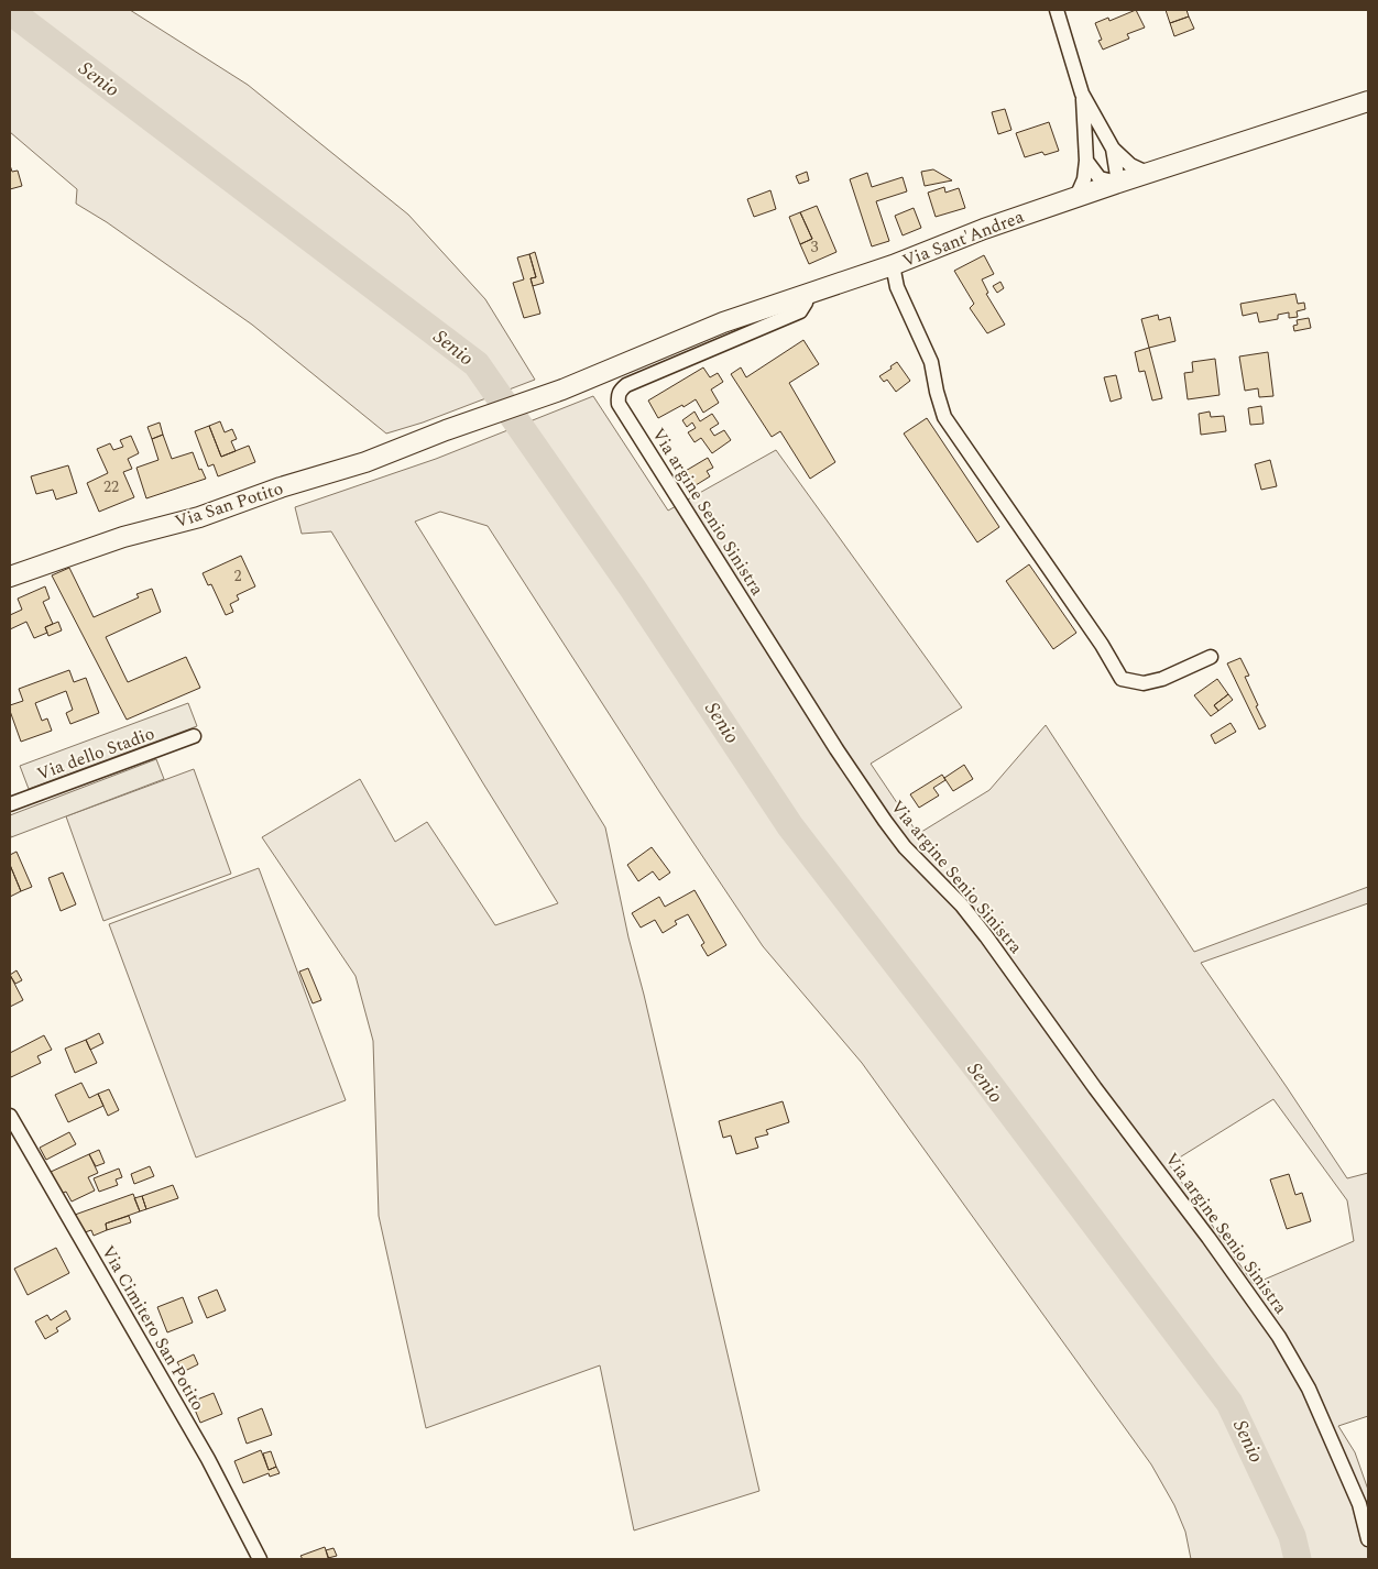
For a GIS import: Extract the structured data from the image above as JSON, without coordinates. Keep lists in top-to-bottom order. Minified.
{"streets":{"street":["Via Sant'Andrea","Via San Potito","Via argine Senio Sinistra","Via dello Stadio","Via Cimitero San Potito"]},"crossings":[["Via Sant'Andrea","Via San Potito"],["Via Sant'Andrea","Via argine Senio Sinistra"]],"water":["Senio"],"house_numbers":["3","22","2"]}
